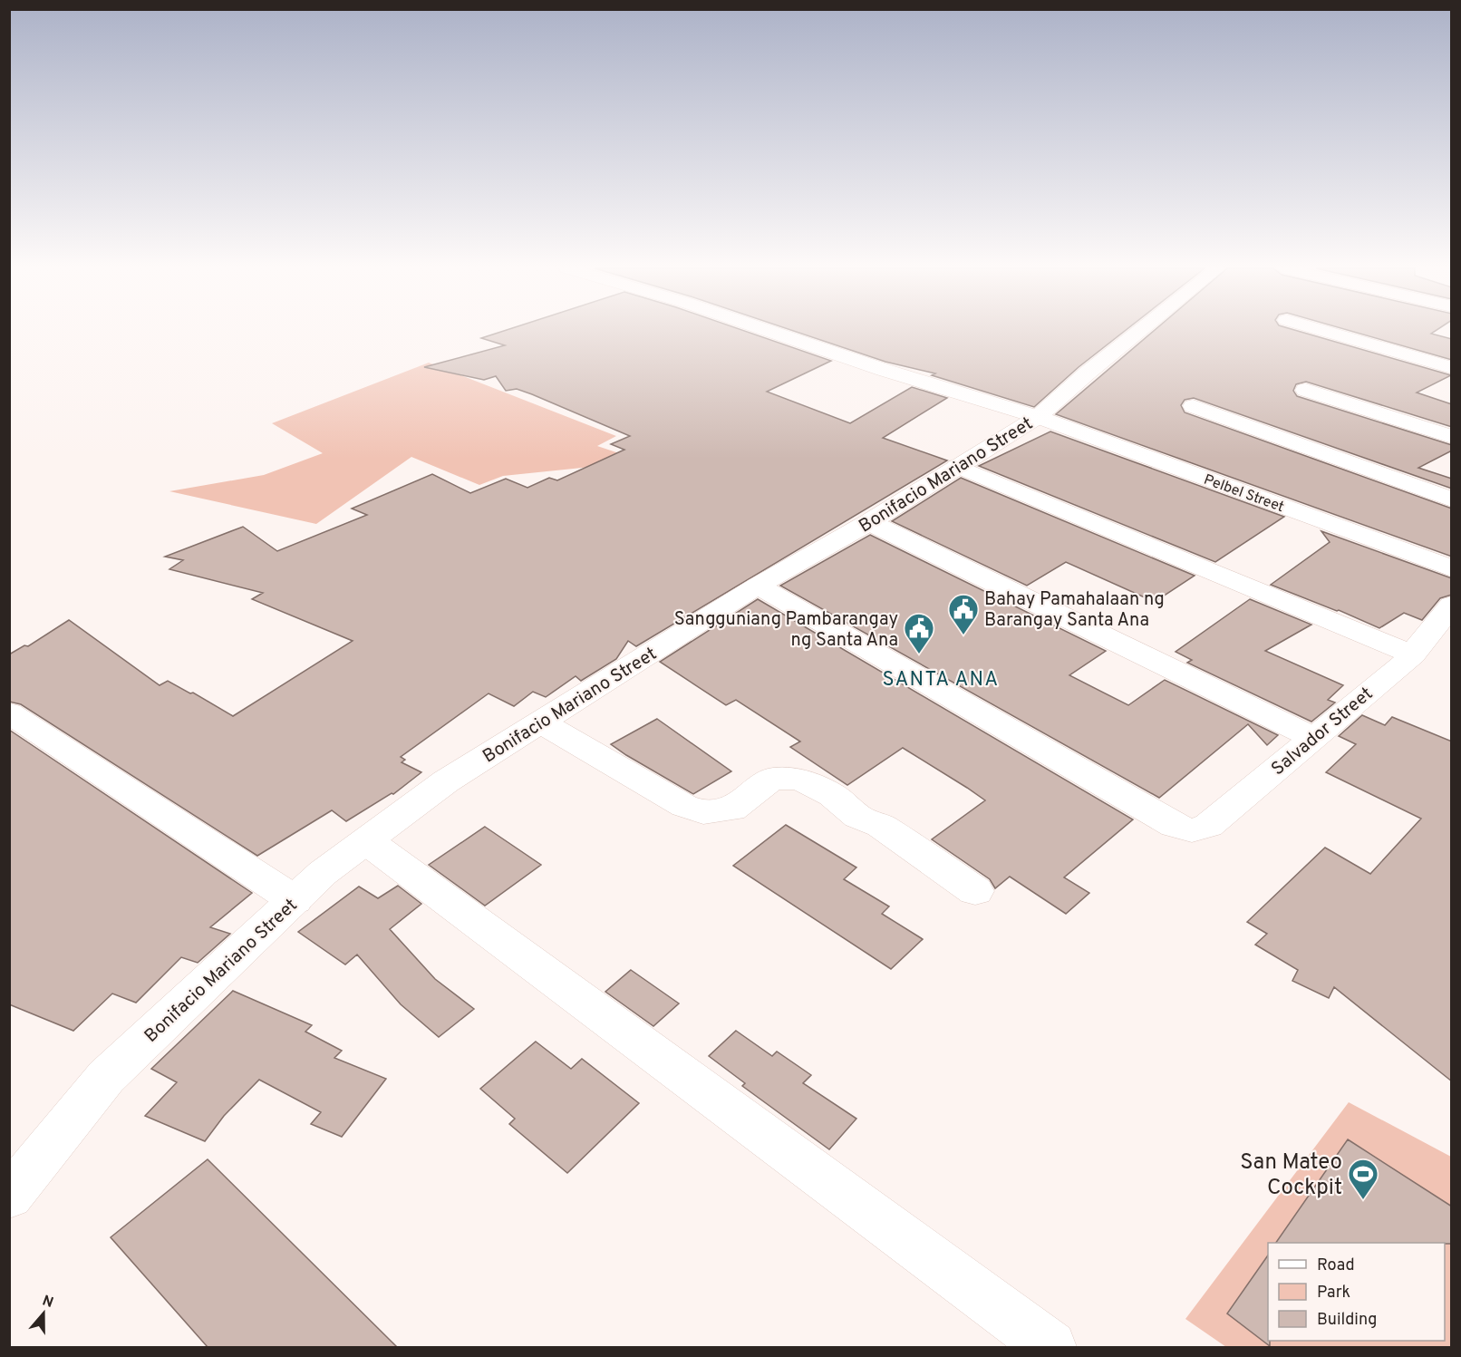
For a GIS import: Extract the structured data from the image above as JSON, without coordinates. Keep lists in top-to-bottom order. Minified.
{"streets":{"street":["Bonifacio Mariano Street","Pelbel Street","Salvador Street"]},"crossings":[["Bonifacio Mariano Street","Pelbel Street"],["Bonifacio Mariano Street","Salvador Street"]],"districts":["SANTA ANA"],"places":{"public building":["Bahay Pamahalaan ng Barangay Santa Ana","Sangguniang Pambarangay ng Santa Ana"],"sports":["San Mateo Cockpit"]},"legend":["Road","Park","Building"],"north":"top"}
